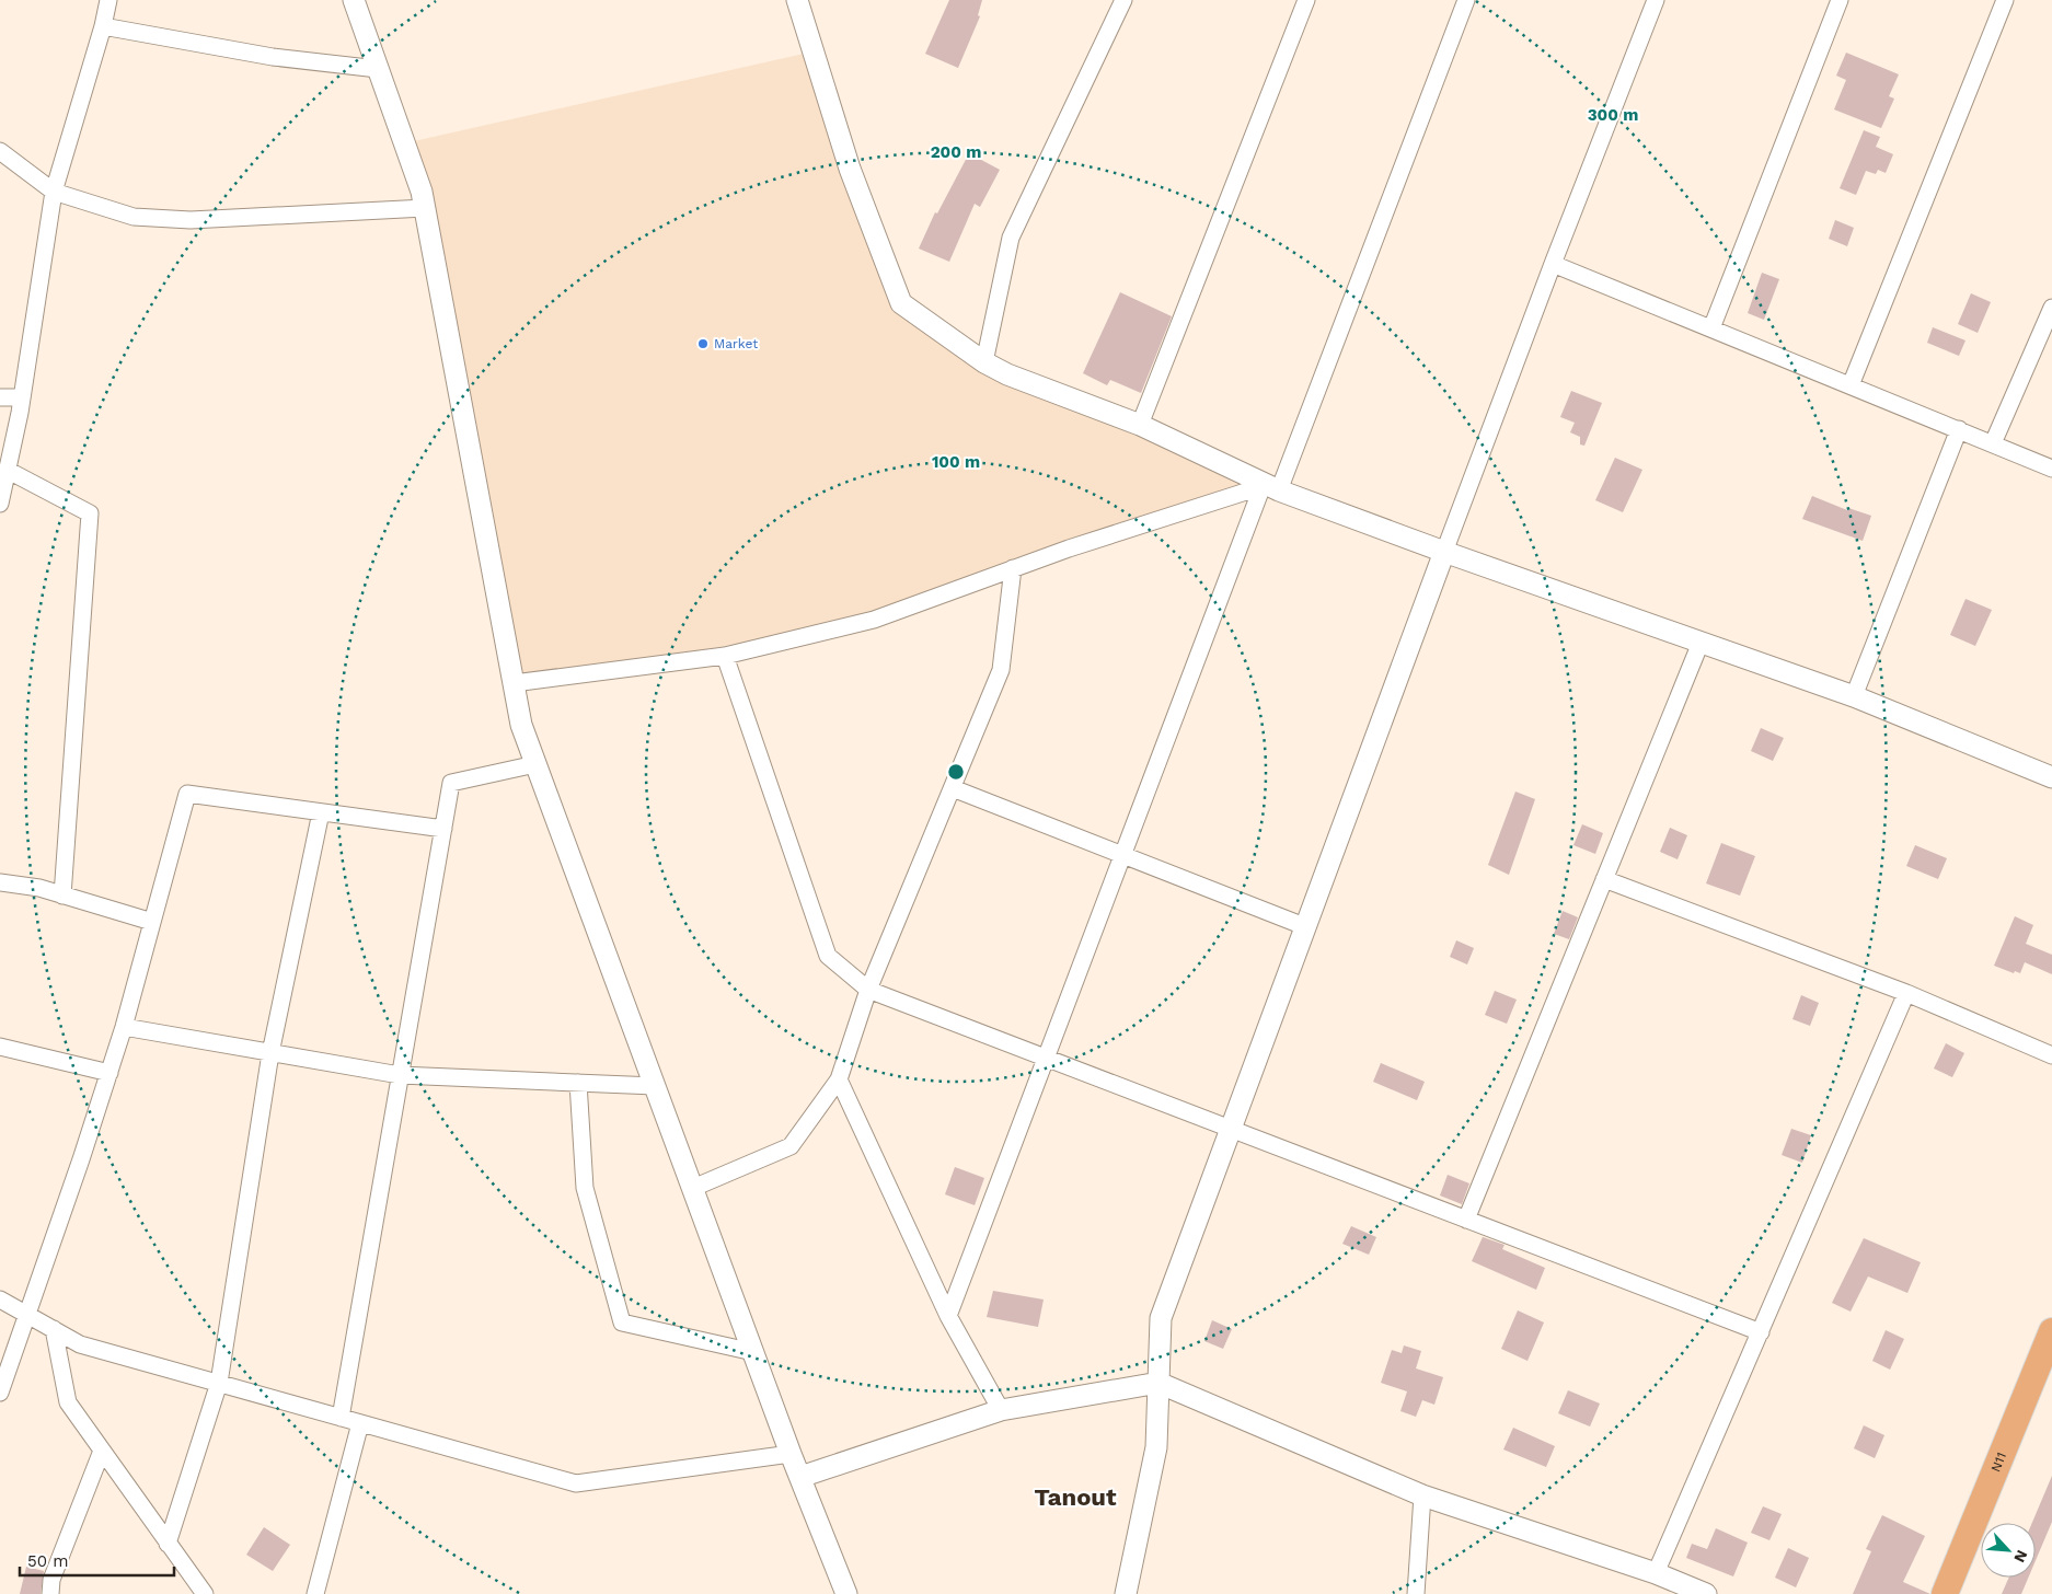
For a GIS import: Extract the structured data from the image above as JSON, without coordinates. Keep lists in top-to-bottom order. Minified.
{"streets":{"main road":["N11"]},"districts":["Tanout"],"places":["Market"],"scale_bar":"50 m","north":"bottom right","rings":["300 m","200 m","100 m"]}
